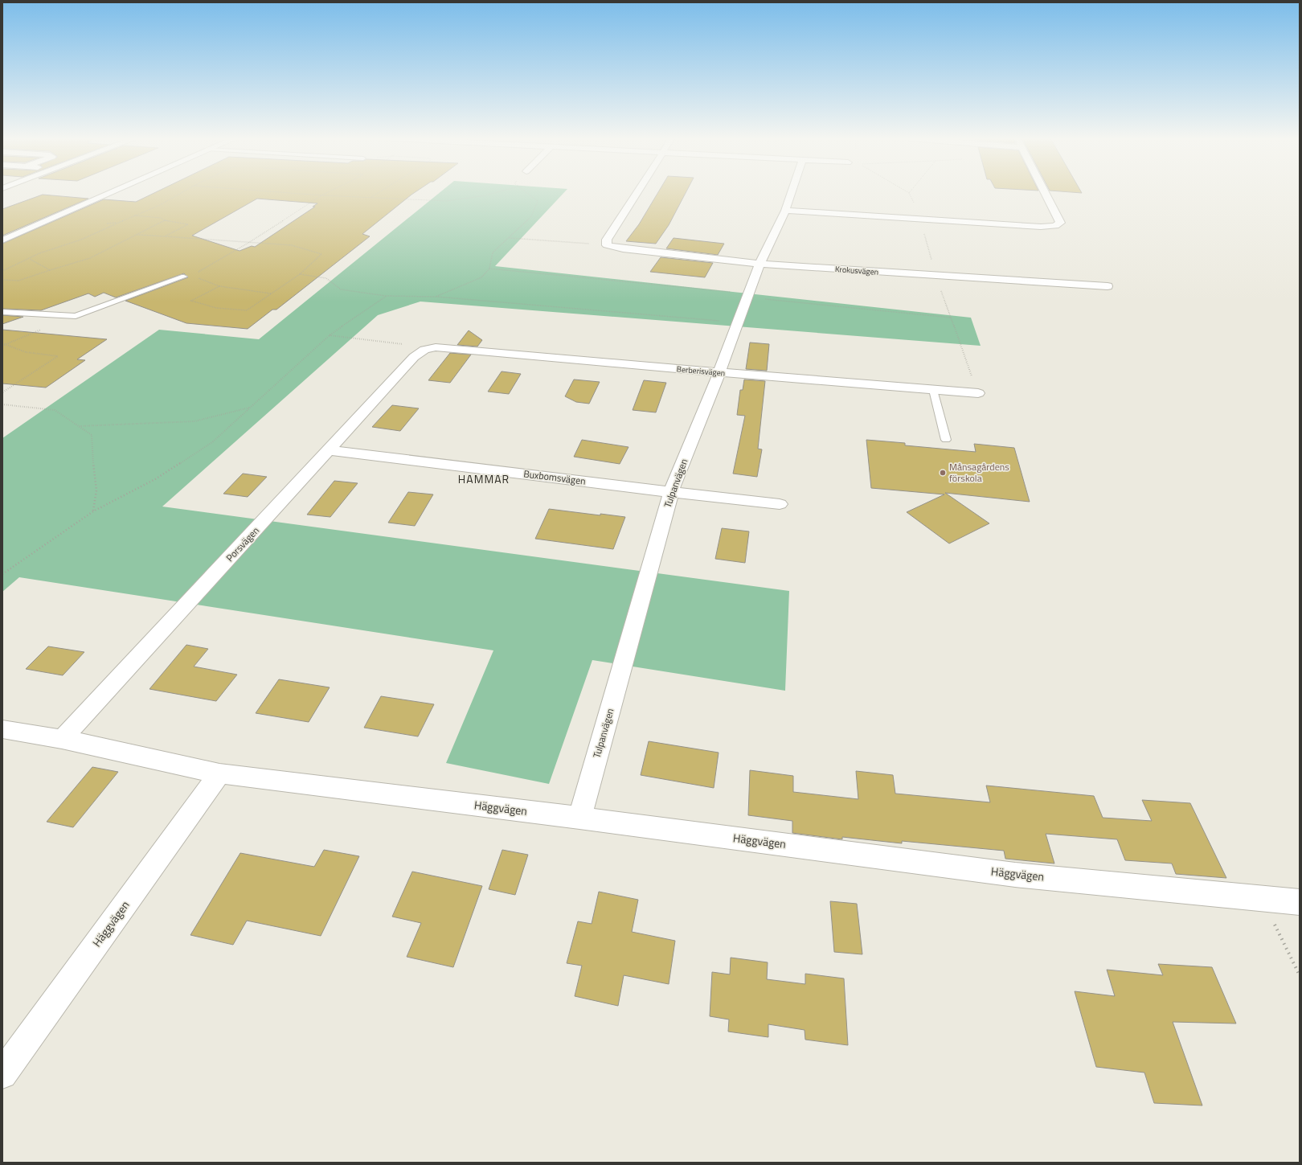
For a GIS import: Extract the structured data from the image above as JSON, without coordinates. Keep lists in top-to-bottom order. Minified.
{"streets":{"street":["Krokusvägen","Berberisvägen","Buxbomsvägen","Tulpanvägen","Porsvägen","Häggvägen"]},"crossings":[["Krokusvägen","Tulpanvägen"],["Berberisvägen","Tulpanvägen"],["Berberisvägen","Porsvägen"],["Buxbomsvägen","Tulpanvägen"],["Buxbomsvägen","Porsvägen"],["Tulpanvägen","Häggvägen"],["Porsvägen","Häggvägen"]],"districts":["HAMMAR"],"places":["Månsagårdens förskola"]}
